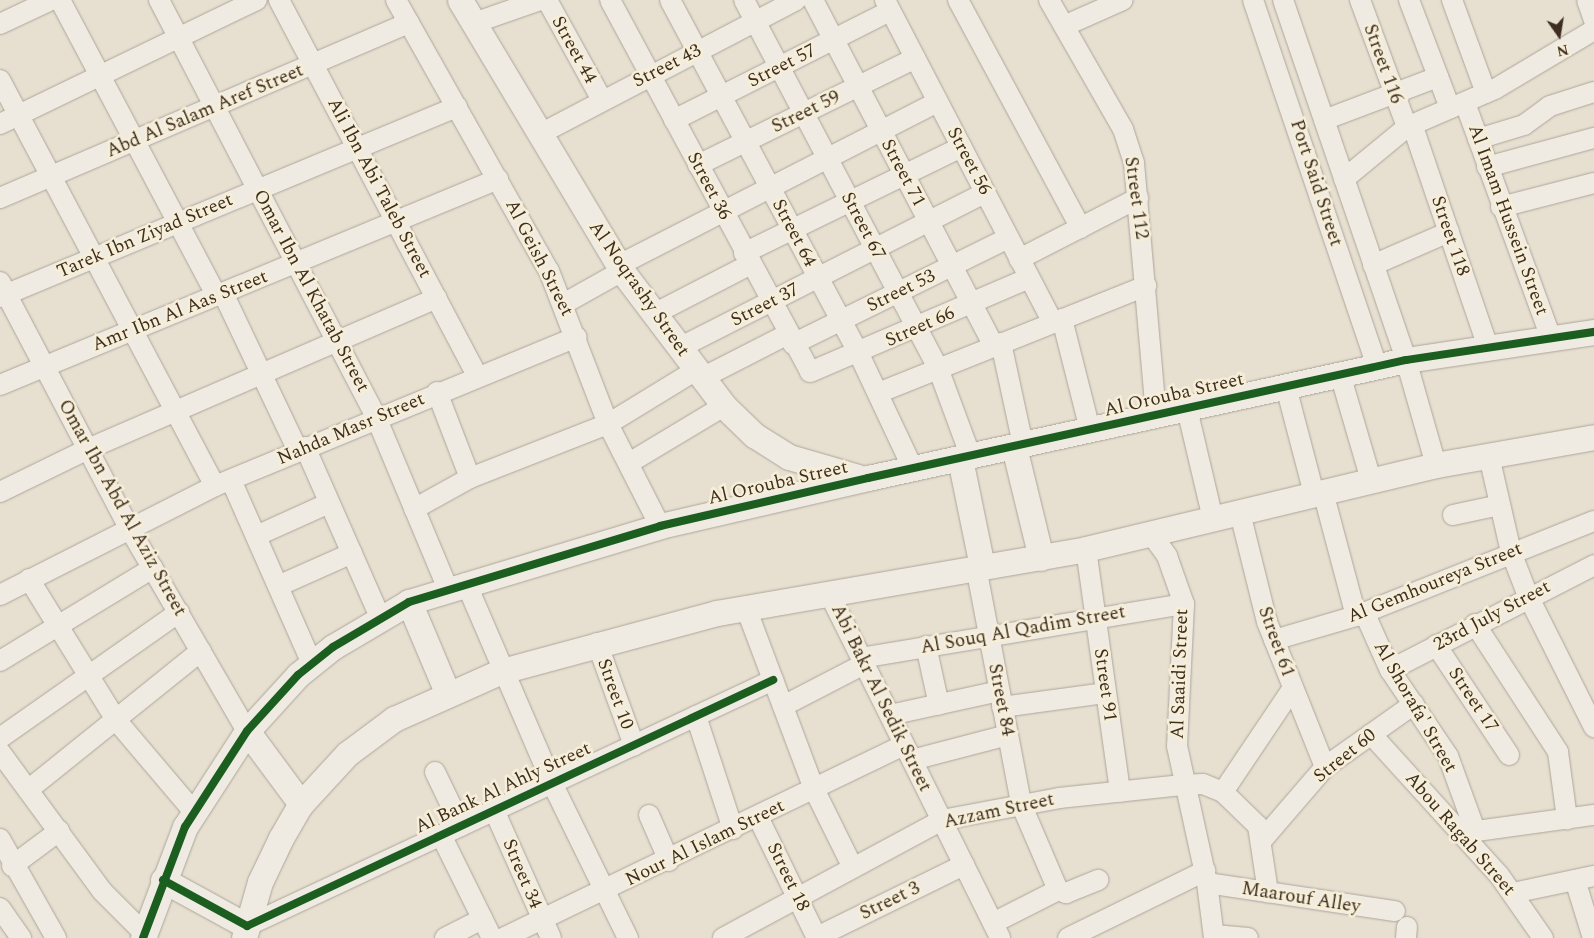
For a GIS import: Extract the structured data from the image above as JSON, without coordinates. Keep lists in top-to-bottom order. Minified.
{"streets":{"street":["Street 44","Street 116","Street 43","Street 57","Abd Al Salam Aref Street","Street 59","Street 56","Street 71","Port Said Street","Street 36","Ali Ibn Abi Taleb Street","Street 112","Al Imam Hussein Street","Street 67","Street 64","Tarek Ibn Ziyad Street","Street 118","Al Geish Street","Al Noqrashy Street","Omar Ibn Al Khatab Street","Street 53","Street 37","Amr Ibn Al Aas Street","Street 66","Al Orouba Street","Nahda Masr Street","Omar Ibn Abd Al Aziz Street","Al Gemhoureya Street","23rd July Street","Al Souq Al Qadim Street","Street 61","Al Saaidi Street","Street 91","Street 10","Abi Bakr Al Sedik Street","Street 84","Street 17","Al Shorafa' Street","Street 60","Al Bank Al Ahly Street","Azzam Street","Abou Ragab Street","Nour Al Islam Street","Street 34","Street 18","Maarouf Alley","Street 3"]},"crossings":[["Street 44","Street 43"],["Street 116","Street 118"],["Street 43","Street 36"],["Street 43","Street 67"],["Street 43","Street 64"],["Street 43","Al Noqrashy Street"],["Street 57","Street 56"],["Street 57","Street 71"],["Street 57","Street 36"],["Street 57","Street 67"],["Street 57","Street 64"],["Abd Al Salam Aref Street","Ali Ibn Abi Taleb Street"],["Abd Al Salam Aref Street","Al Geish Street"],["Abd Al Salam Aref Street","Omar Ibn Al Khatab Street"],["Street 59","Street 56"],["Street 59","Street 71"],["Street 59","Street 36"],["Street 59","Street 67"],["Street 59","Street 64"],["Street 56","Street 53"],["Street 56","Street 37"],["Street 56","Street 66"],["Street 56","Al Orouba Street"],["Street 71","Street 53"],["Street 71","Street 37"],["Street 71","Street 66"],["Street 71","Al Orouba Street"],["Port Said Street","Al Orouba Street"],["Street 36","Street 53"],["Street 36","Street 37"],["Street 36","Street 66"],["Ali Ibn Abi Taleb Street","Tarek Ibn Ziyad Street"],["Ali Ibn Abi Taleb Street","Amr Ibn Al Aas Street"],["Ali Ibn Abi Taleb Street","Nahda Masr Street"],["Street 112","Al Orouba Street"],["Al Imam Hussein Street","Al Orouba Street"],["Street 67","Street 53"],["Street 67","Street 37"],["Street 67","Street 66"],["Street 67","Al Orouba Street"],["Street 64","Street 53"],["Street 64","Street 37"],["Street 64","Street 66"],["Street 64","Al Orouba Street"],["Tarek Ibn Ziyad Street","Al Geish Street"],["Tarek Ibn Ziyad Street","Omar Ibn Al Khatab Street"],["Tarek Ibn Ziyad Street","Omar Ibn Abd Al Aziz Street"],["Street 118","Al Orouba Street"],["Al Geish Street","Street 53"],["Al Geish Street","Amr Ibn Al Aas Street"],["Al Geish Street","Al Orouba Street"],["Al Geish Street","Nahda Masr Street"],["Al Noqrashy Street","Street 53"],["Al Noqrashy Street","Street 37"],["Al Noqrashy Street","Al Orouba Street"],["Omar Ibn Al Khatab Street","Street 53"],["Omar Ibn Al Khatab Street","Amr Ibn Al Aas Street"],["Omar Ibn Al Khatab Street","Al Orouba Street"],["Omar Ibn Al Khatab Street","Nahda Masr Street"],["Amr Ibn Al Aas Street","Omar Ibn Abd Al Aziz Street"],["Al Orouba Street","Omar Ibn Abd Al Aziz Street"],["Al Orouba Street","Al Shorafa' Street"],["Nahda Masr Street","Omar Ibn Abd Al Aziz Street"],["Al Gemhoureya Street","Street 61"],["Al Gemhoureya Street","Al Shorafa' Street"],["23rd July Street","Street 17"],["23rd July Street","Al Shorafa' Street"],["Al Souq Al Qadim Street","Al Saaidi Street"],["Al Souq Al Qadim Street","Street 91"],["Al Souq Al Qadim Street","Abi Bakr Al Sedik Street"],["Al Souq Al Qadim Street","Street 84"],["Street 61","Street 60"],["Al Saaidi Street","Azzam Street"],["Al Saaidi Street","Maarouf Alley"],["Street 91","Azzam Street"],["Street 10","Al Bank Al Ahly Street"],["Abi Bakr Al Sedik Street","Azzam Street"],["Abi Bakr Al Sedik Street","Nour Al Islam Street"],["Abi Bakr Al Sedik Street","Street 3"],["Street 84","Azzam Street"],["Street 84","Nour Al Islam Street"],["Al Shorafa' Street","Street 60"],["Al Shorafa' Street","Abou Ragab Street"],["Street 60","Abou Ragab Street"],["Al Bank Al Ahly Street","Street 34"],["Azzam Street","Street 18"],["Nour Al Islam Street","Street 34"],["Nour Al Islam Street","Street 18"],["Street 18","Street 3"]],"north":"bottom"}
